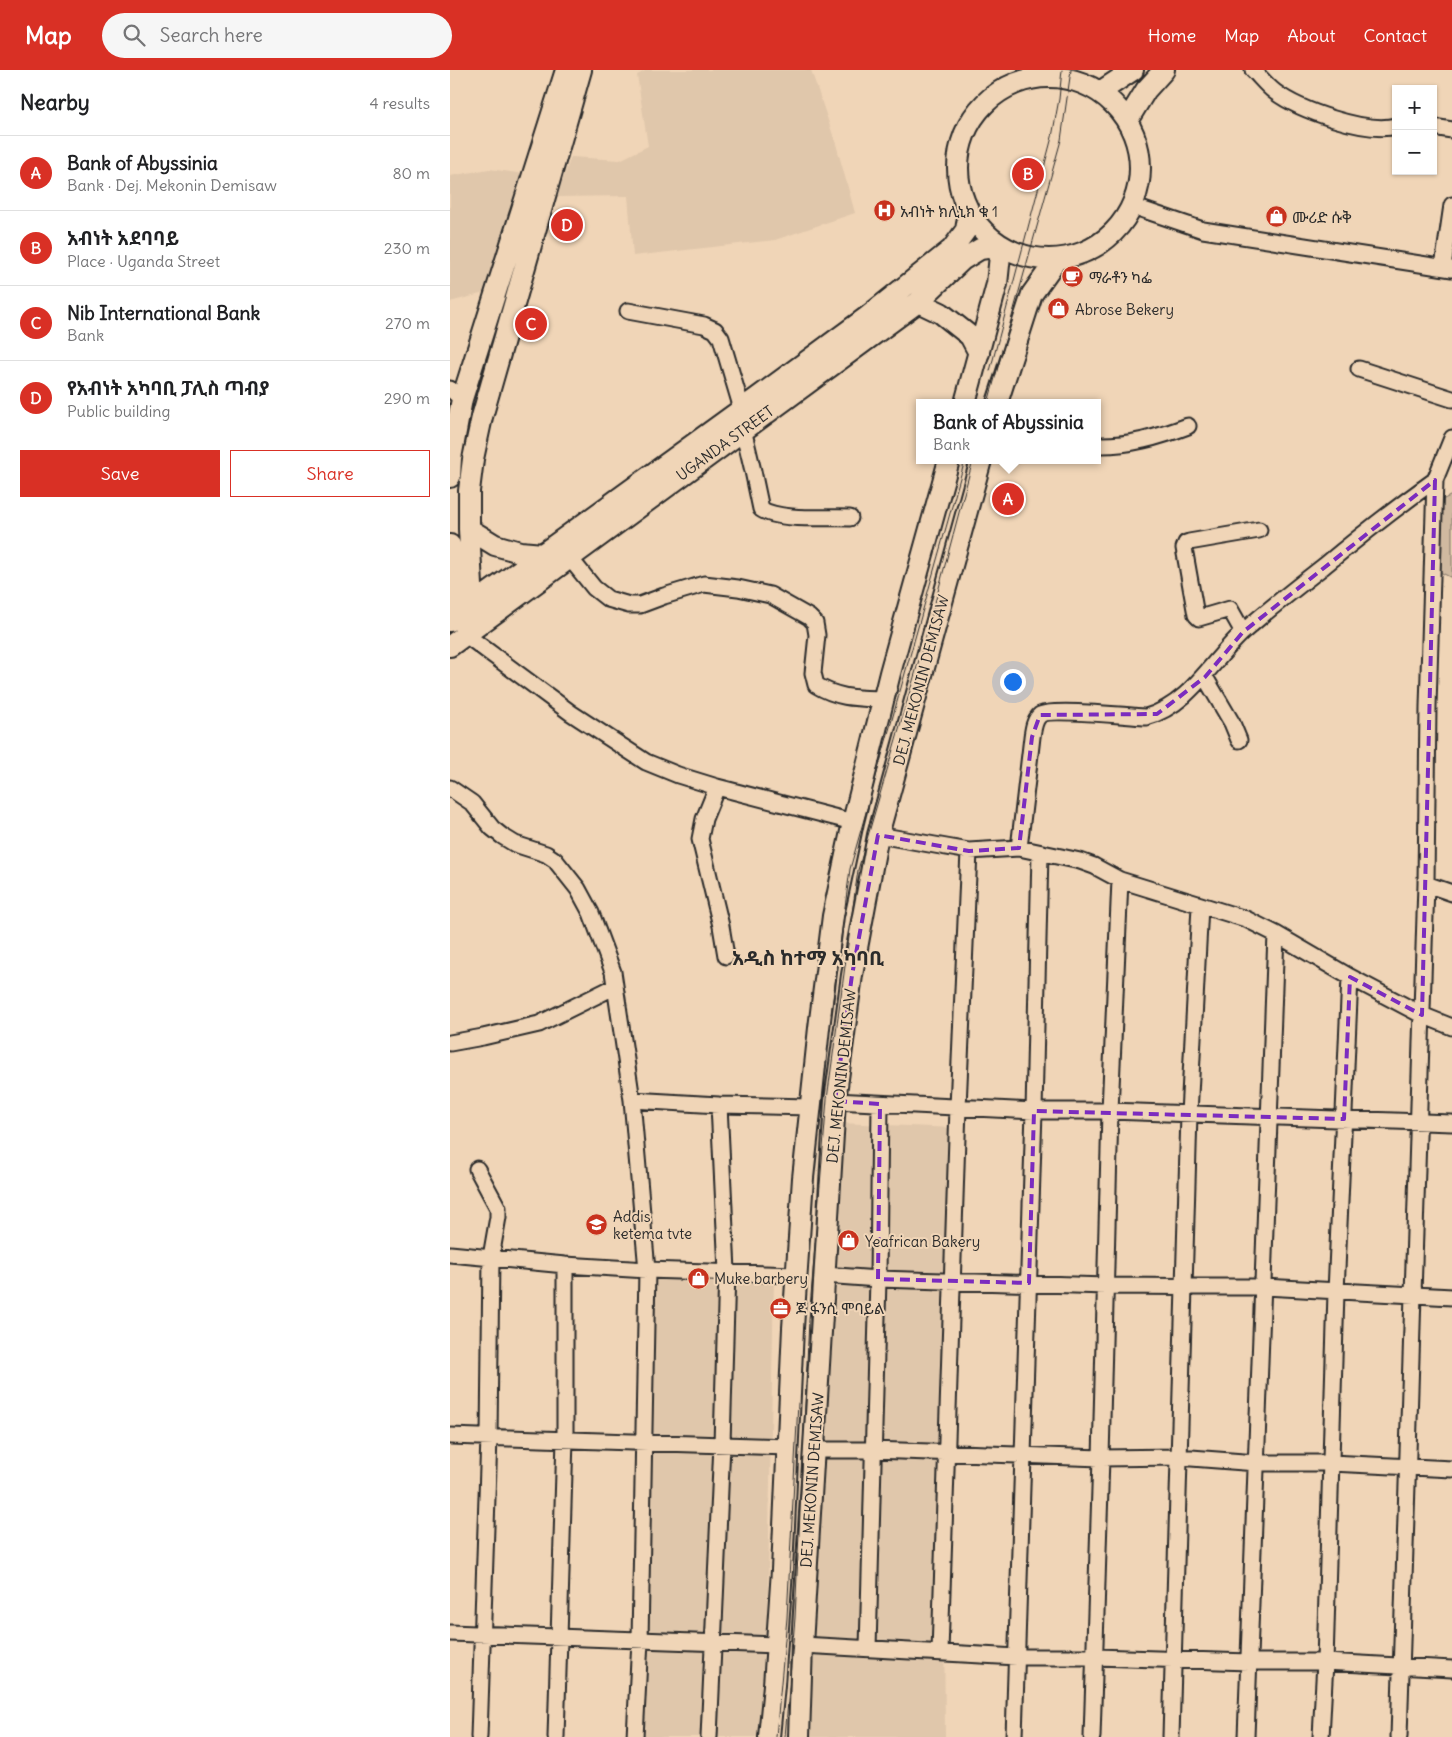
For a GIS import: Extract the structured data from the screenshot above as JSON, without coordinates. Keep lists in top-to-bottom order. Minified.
{"streets":{"main road":["UGANDA STREET","DEJ. MEKONIN DEMISAW"]},"districts":["አዲስ ከተማ አካባቢ"],"places":{"hospital":["አብነት ክሊኒክ ቁ 1"],"shop":["ሙሪድ ሱቅ","Abrose Bekery","Yeafrican Bakery","Muke barbery"],"cafe":["ማራቶን ካፌ"],"school or university":["Addis ketema tvte"],"office":["ጆ ፋንሲ ሞባይል"]},"page":{"header":"Map","search":"Search here","nav":["Home","Map","About","Contact"],"heading":["Nearby","4 results"],"map_buttons":["+","−"],"list":[{"mark":"A","name":"Bank of Abyssinia","note":"Bank · Dej. Mekonin Demisaw","value":"80 m"},{"mark":"B","name":"አብነት አደባባይ","note":"Place · Uganda Street","value":"230 m"},{"mark":"C","name":"Nib International Bank","note":"Bank","value":"270 m"},{"mark":"D","name":"የአብነት አካባቢ ፓሊስ ጣብያ","note":"Public building","value":"290 m"}],"pins":["B","D","C","A"],"popup":["Bank of Abyssinia","Bank"],"buttons":["Save","Share"]}}
